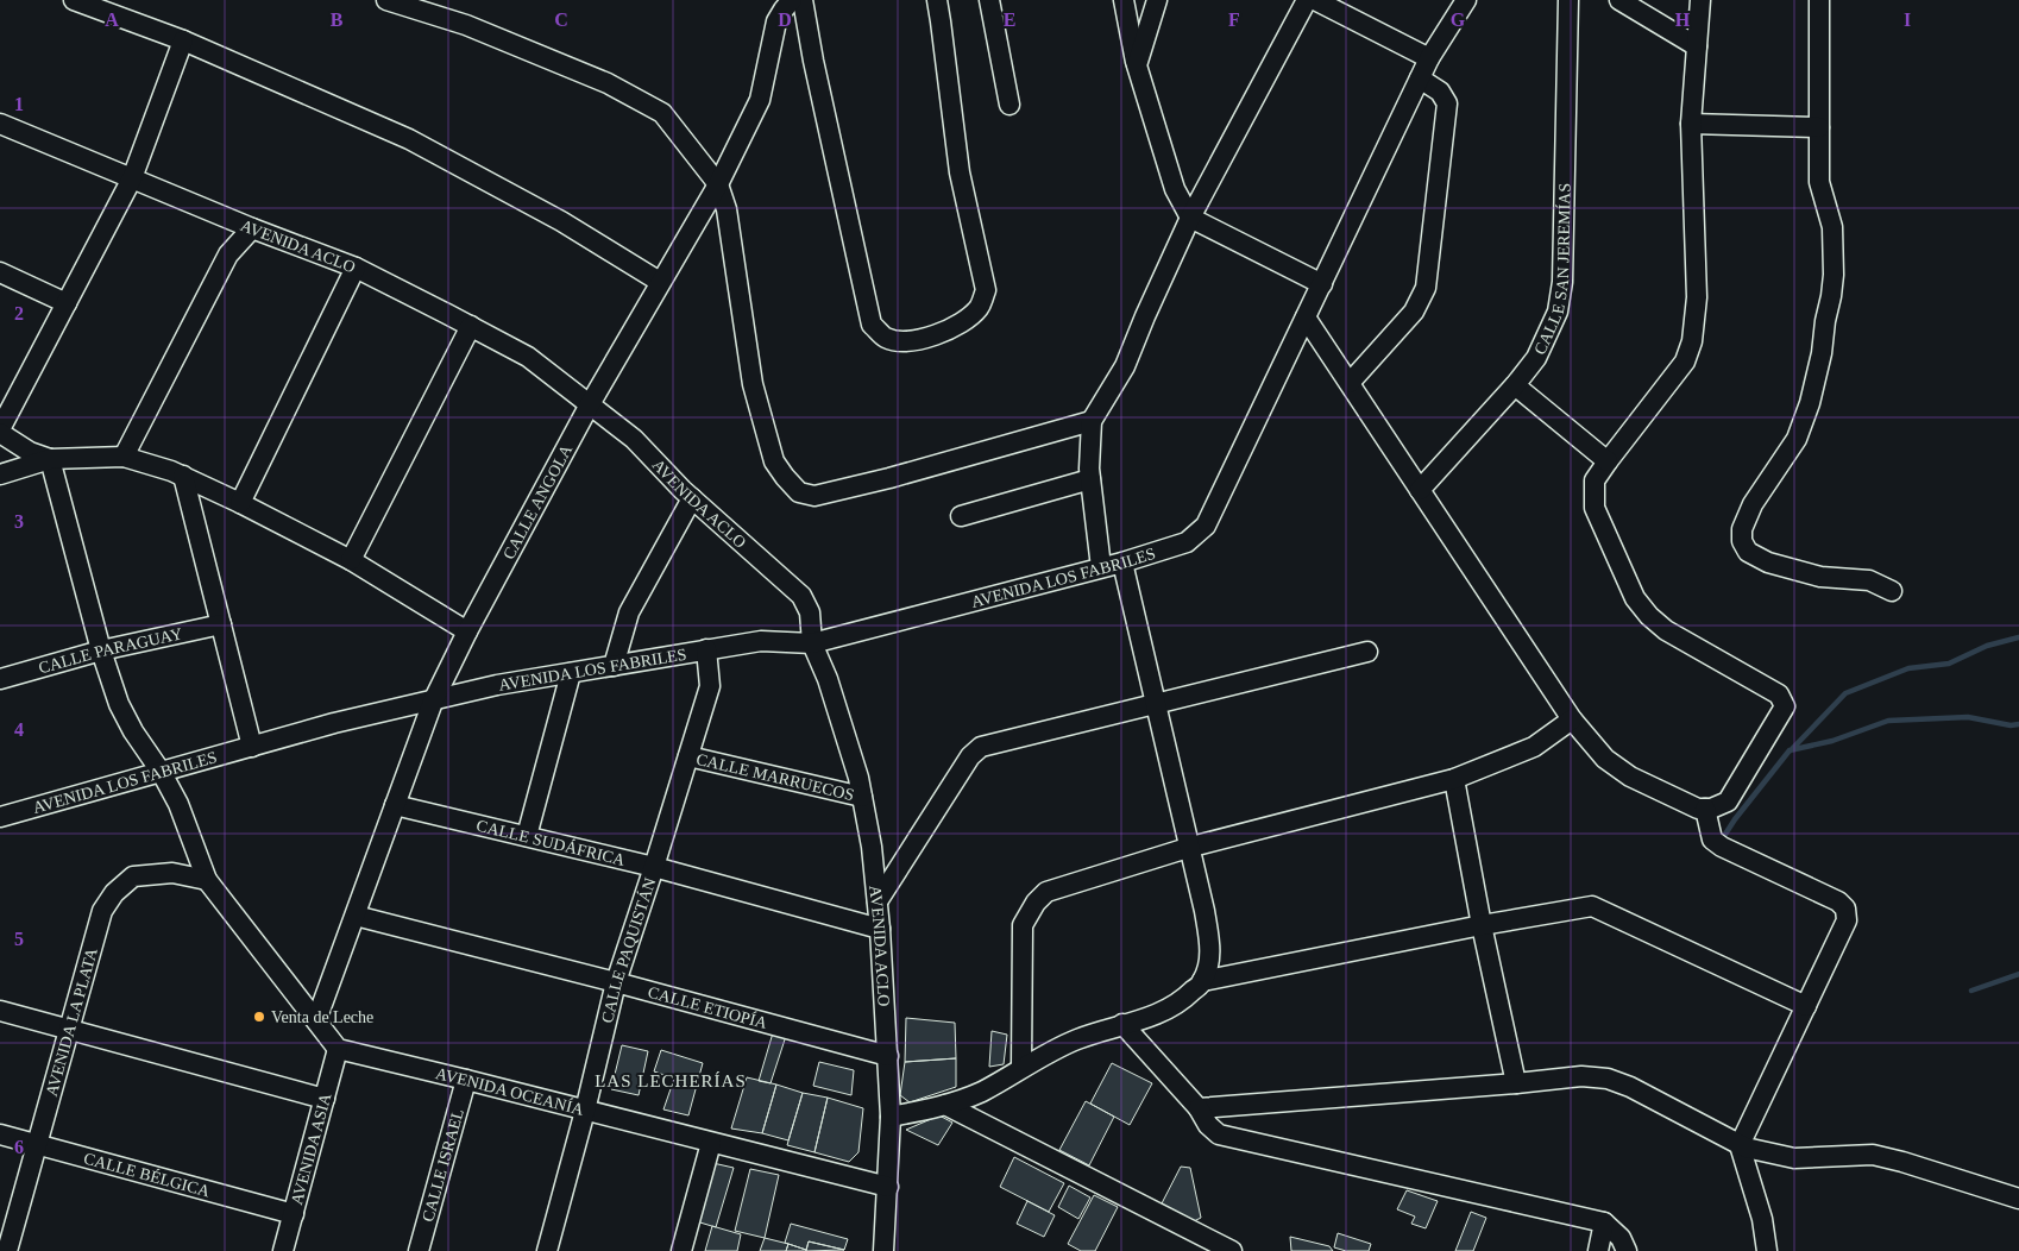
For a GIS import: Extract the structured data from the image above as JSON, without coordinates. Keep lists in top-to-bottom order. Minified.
{"streets":{"street":["AVENIDA ACLO","CALLE SAN JEREMÍAS","CALLE ANGOLA","AVENIDA LOS FABRILES","CALLE PARAGUAY","CALLE MARRUECOS","CALLE SUDÁFRICA","CALLE PAQUISTÁN","CALLE ETIOPÍA","AVENIDA LA PLATA","AVENIDA OCEANÍA","AVENIDA ASIA","CALLE ISRAEL","CALLE BÉLGICA"]},"crossings":[["AVENIDA ACLO","CALLE ANGOLA"],["AVENIDA ACLO","AVENIDA LOS FABRILES"],["AVENIDA ACLO","CALLE MARRUECOS"],["AVENIDA ACLO","CALLE SUDÁFRICA"],["AVENIDA ACLO","CALLE ETIOPÍA"],["AVENIDA ACLO","AVENIDA OCEANÍA"],["CALLE ANGOLA","AVENIDA LOS FABRILES"],["CALLE ANGOLA","CALLE SUDÁFRICA"],["CALLE ANGOLA","CALLE ETIOPÍA"],["AVENIDA LOS FABRILES","CALLE PAQUISTÁN"],["CALLE MARRUECOS","CALLE PAQUISTÁN"],["CALLE SUDÁFRICA","CALLE PAQUISTÁN"],["CALLE PAQUISTÁN","CALLE ETIOPÍA"],["CALLE PAQUISTÁN","AVENIDA OCEANÍA"],["AVENIDA LA PLATA","CALLE BÉLGICA"],["AVENIDA OCEANÍA","AVENIDA ASIA"],["AVENIDA OCEANÍA","CALLE ISRAEL"],["AVENIDA ASIA","CALLE BÉLGICA"]],"districts":["LAS LECHERÍAS"],"places":["Venta de Leche"],"grid":{"columns":["A","B","C","D","E","F","G","H","I"],"rows":["1","2","3","4","5","6"]}}
